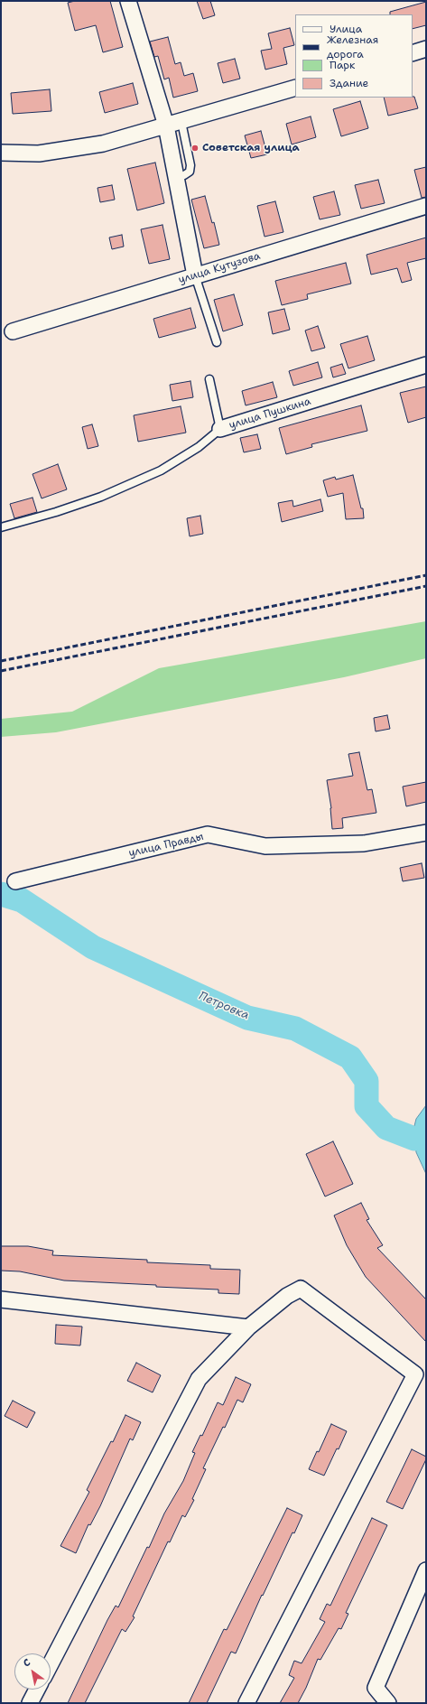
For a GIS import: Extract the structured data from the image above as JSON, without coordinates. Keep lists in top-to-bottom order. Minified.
{"streets":{"street":["улица Кутузова","улица Пушкина","улица Правды"]},"water":["Петровка"],"places":["Советская улица"],"legend":["Улица","Железная дорога","Парк","Здание"],"north":"top left"}
